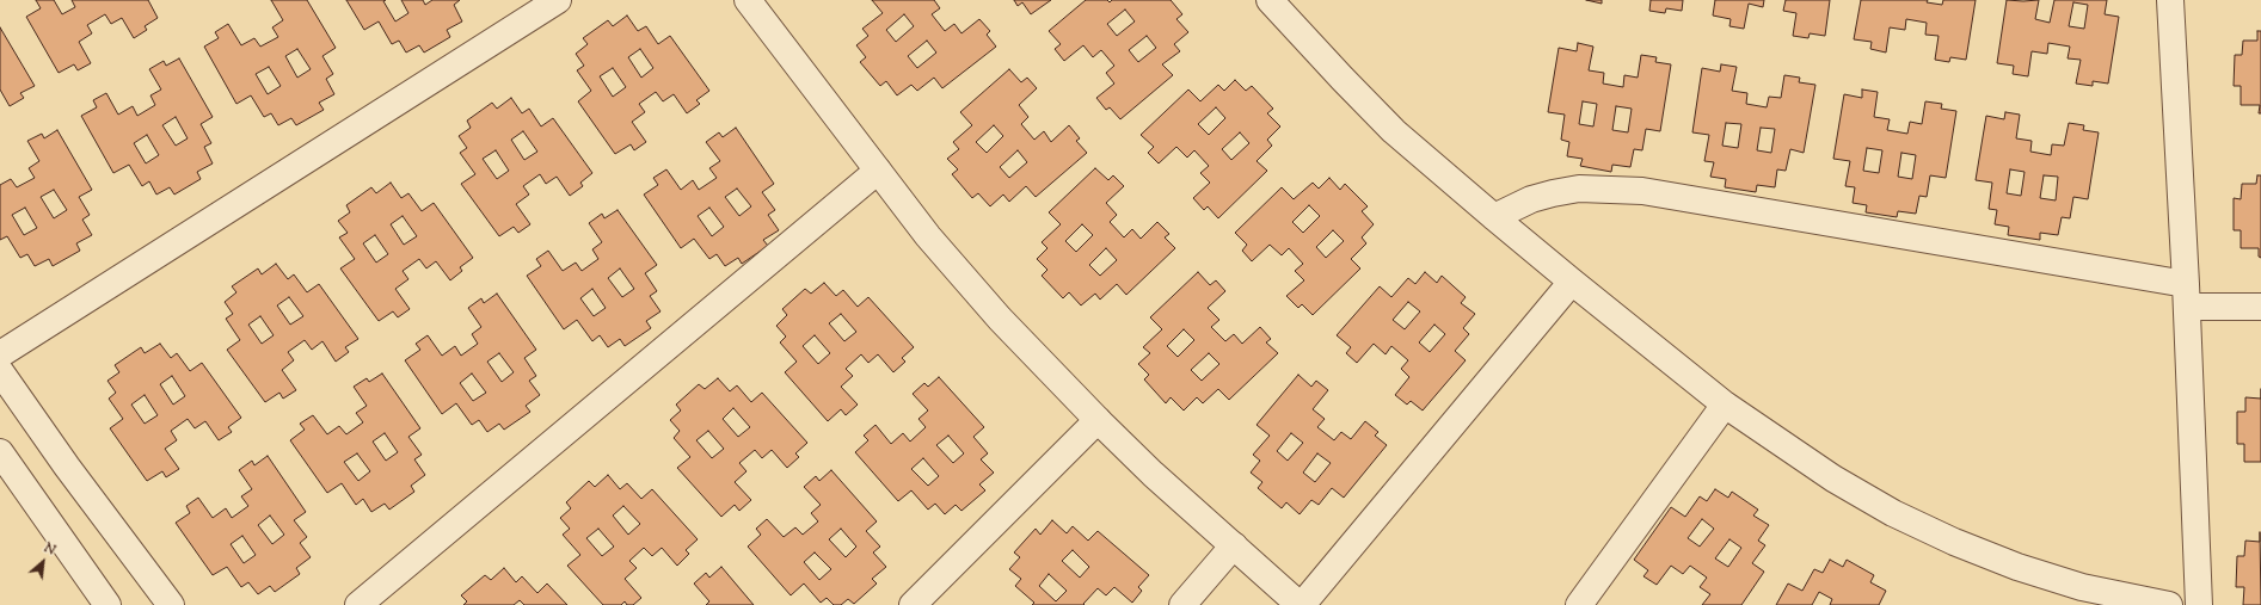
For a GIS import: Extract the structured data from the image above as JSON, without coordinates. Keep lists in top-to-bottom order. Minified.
{"north":"top right"}
